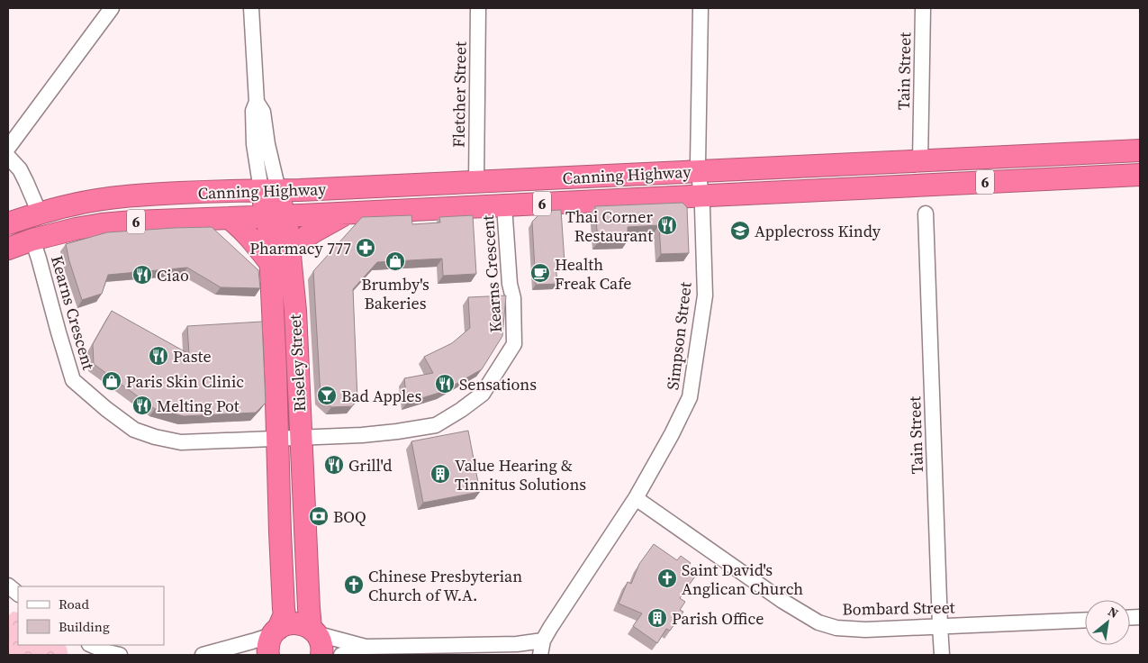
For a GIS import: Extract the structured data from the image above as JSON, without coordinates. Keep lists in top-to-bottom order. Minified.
{"streets":{"highway":["Canning Highway","6","Riseley Street"],"street":["Tain Street","Fletcher Street","Kearns Crescent","Simpson Street","Bombard Street"]},"crossings":[["Tain Street","Canning Highway"],["Tain Street","Bombard Street"],["Fletcher Street","Canning Highway"],["Canning Highway","Kearns Crescent"],["Canning Highway","Simpson Street"],["Canning Highway","Riseley Street"],["Kearns Crescent","Riseley Street"],["Simpson Street","Bombard Street"]],"places":{"restaurant":["Thai Corner Restaurant","Ciao","Paste","Sensations","Melting Pot","Grill'd"],"school or university":["Applecross Kindy"],"pharmacy":["Pharmacy 777"],"shop":["Brumby's Bakeries","Paris Skin Clinic"],"cafe":["Health Freak Cafe"],"bar":["Bad Apples"],"building":["Value Hearing & Tinnitus Solutions","Parish Office"],"bank":["BOQ"],"church":["Saint David's Anglican Church","Chinese Presbyterian Church of W.A."]},"legend":["Road","Building"],"north":"top right"}
